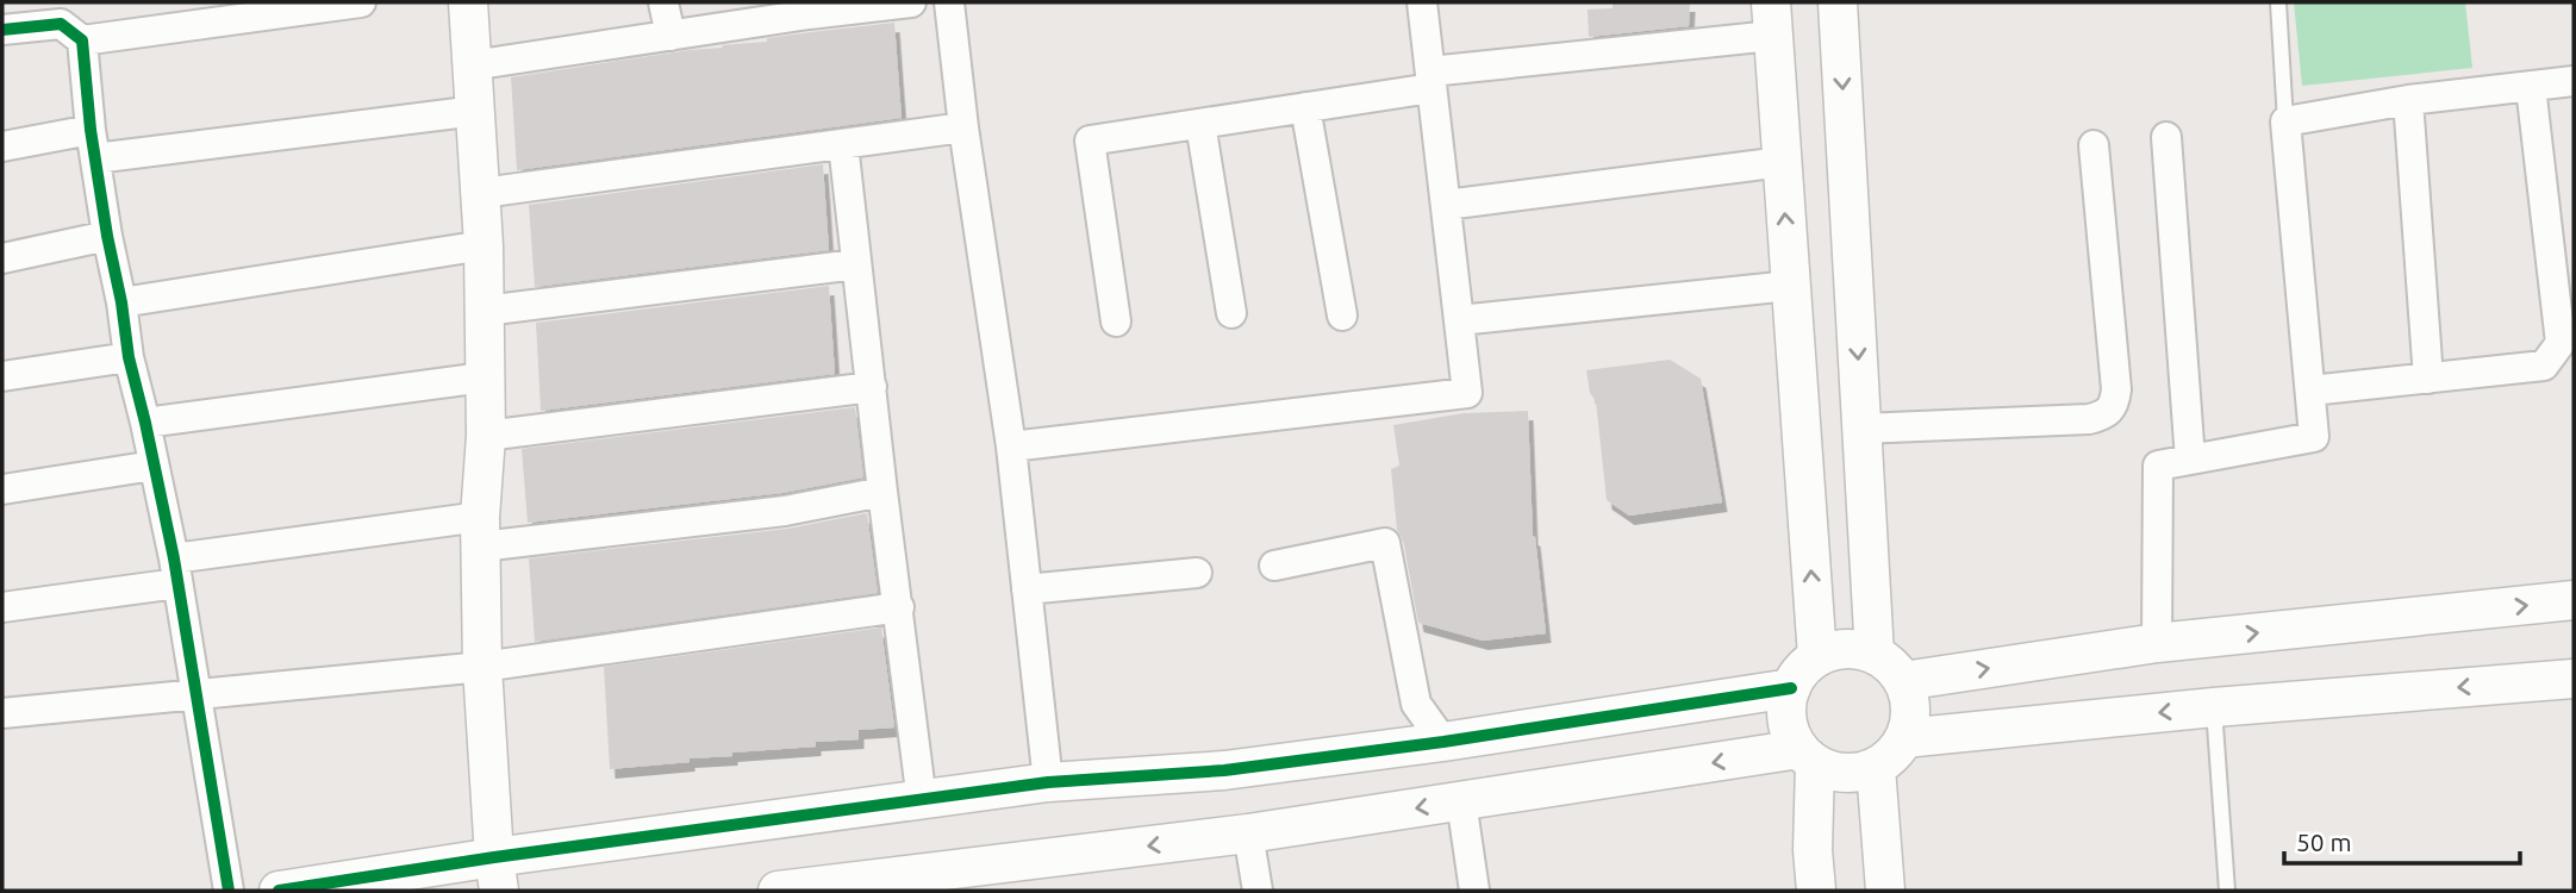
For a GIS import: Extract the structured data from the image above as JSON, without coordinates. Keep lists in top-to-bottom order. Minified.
{"scale_bar":"50 m"}
